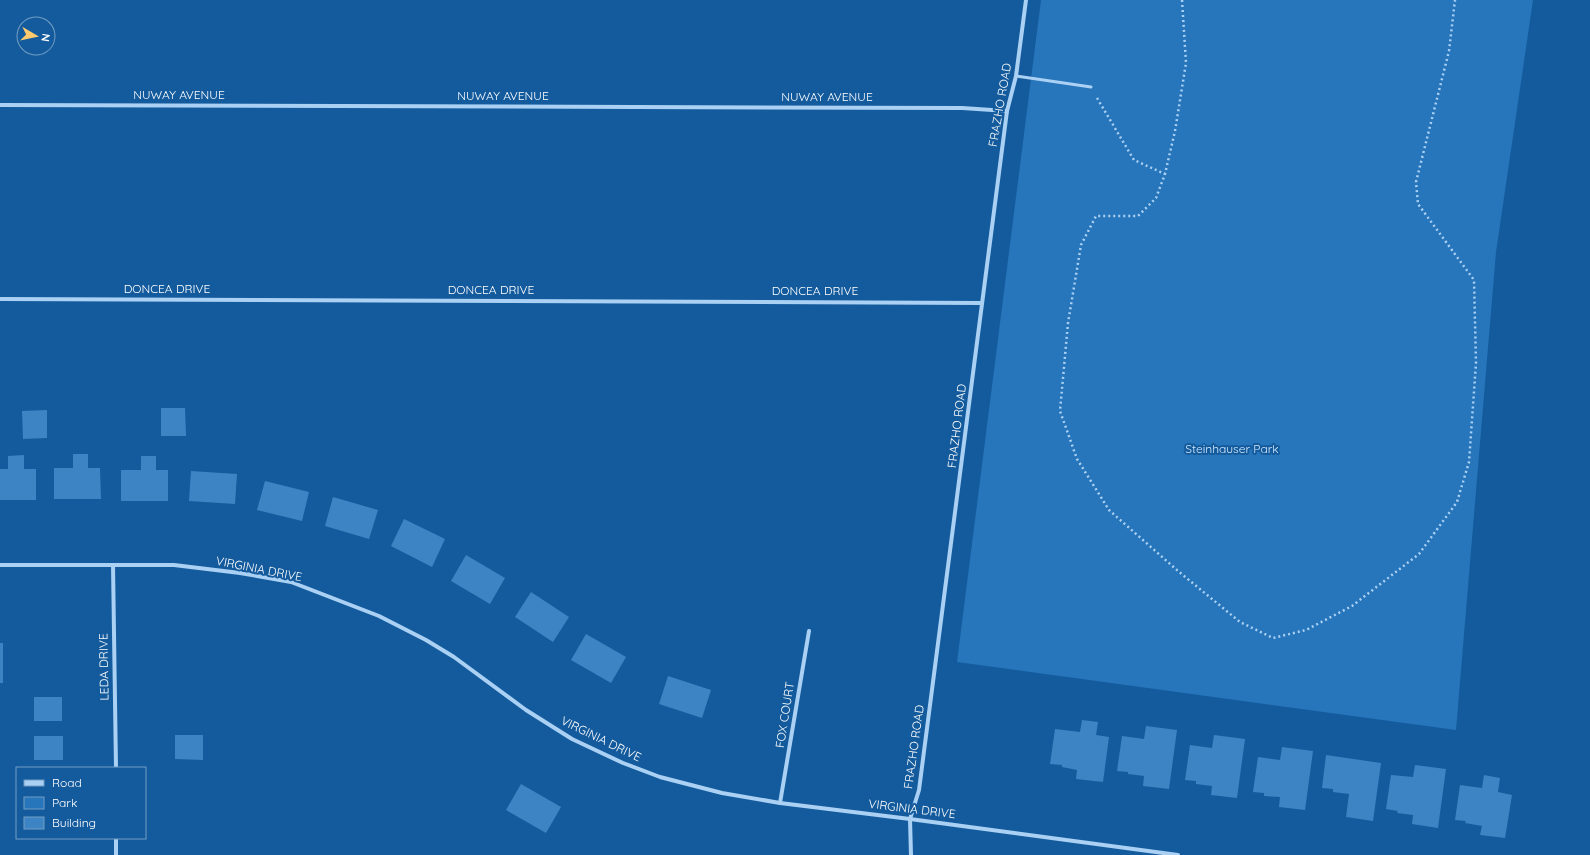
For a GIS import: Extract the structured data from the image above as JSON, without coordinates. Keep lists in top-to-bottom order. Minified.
{"streets":{"street":["NUWAY AVENUE","FRAZHO ROAD","DONCEA DRIVE","VIRGINIA DRIVE","LEDA DRIVE","FOX COURT"]},"crossings":[["NUWAY AVENUE","FRAZHO ROAD"],["FRAZHO ROAD","DONCEA DRIVE"],["FRAZHO ROAD","VIRGINIA DRIVE"],["VIRGINIA DRIVE","LEDA DRIVE"],["VIRGINIA DRIVE","FOX COURT"]],"parks":["Steinhauser Park"],"legend":["Road","Park","Building"],"north":"right"}
